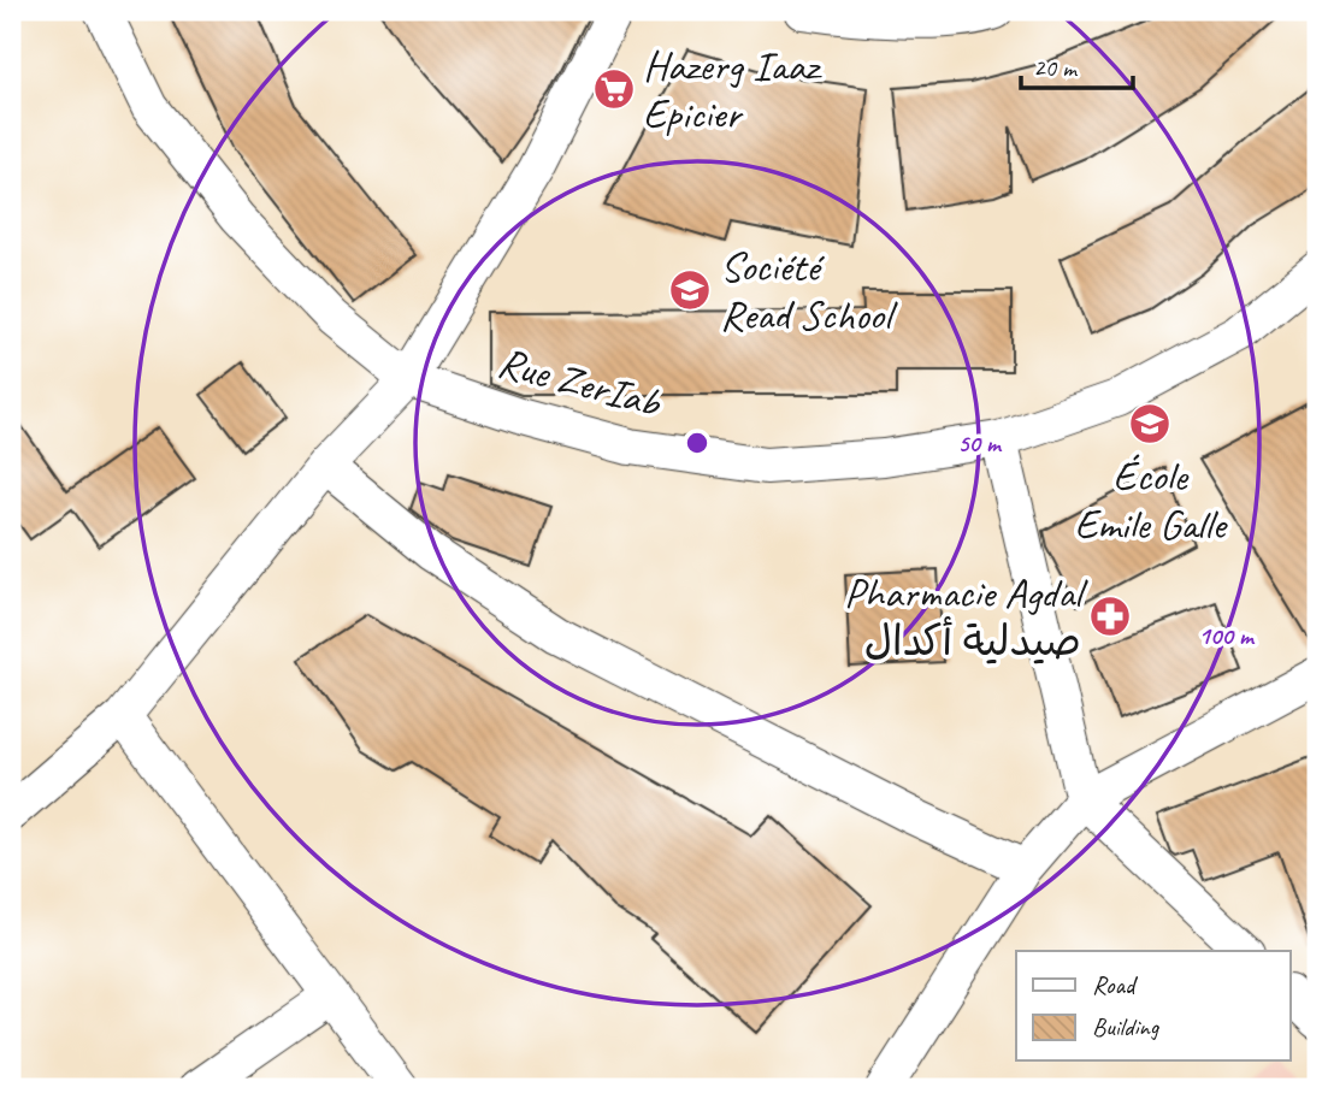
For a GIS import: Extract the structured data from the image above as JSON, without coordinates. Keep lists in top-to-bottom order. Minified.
{"streets":{"street":["Rue ZerIab"]},"places":{"supermarket":["Hazerg Iaaz Epicier"],"school or university":["Société Read School","École Emile Galle"],"pharmacy":["Pharmacie Agdal صيدلية أكدال"]},"legend":["Road","Building"],"scale_bar":"20 m","rings":["50 m","100 m"]}
